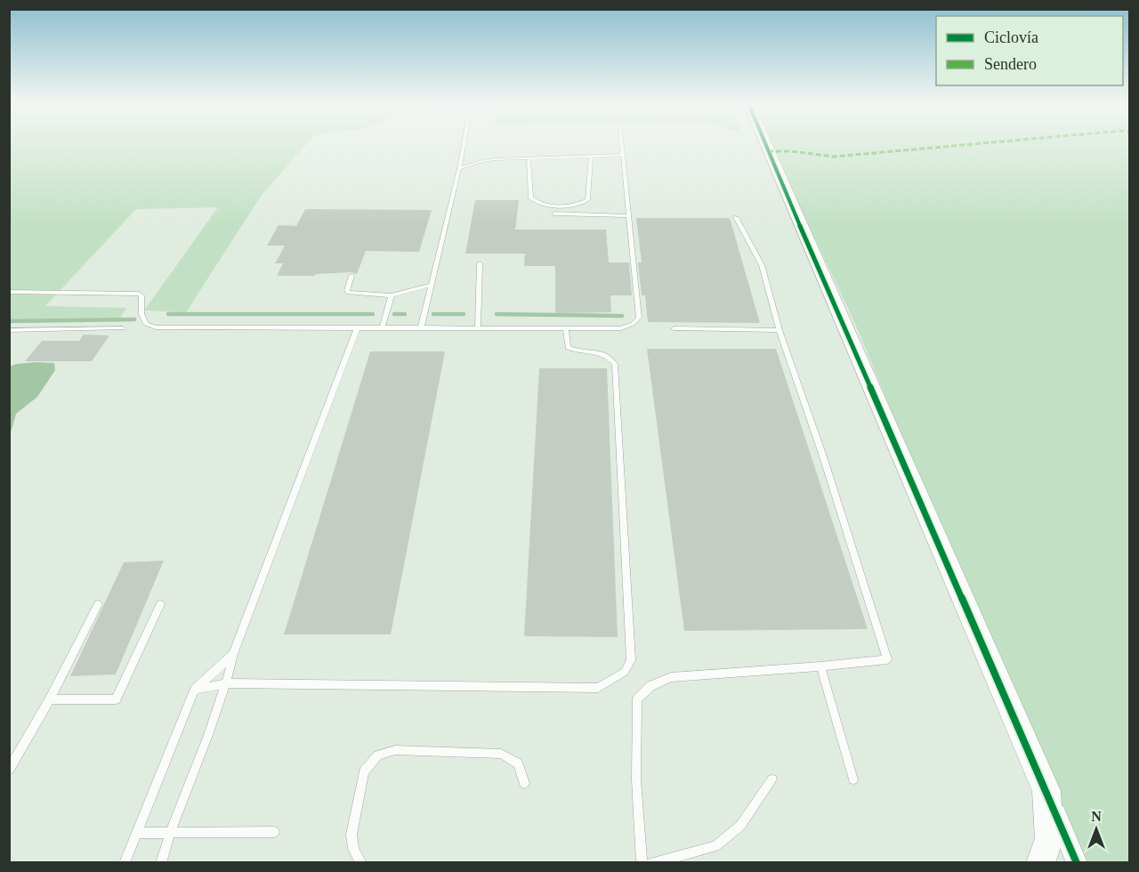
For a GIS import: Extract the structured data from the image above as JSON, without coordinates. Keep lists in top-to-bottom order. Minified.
{"legend":["Ciclovía","Sendero"],"north":"top"}
